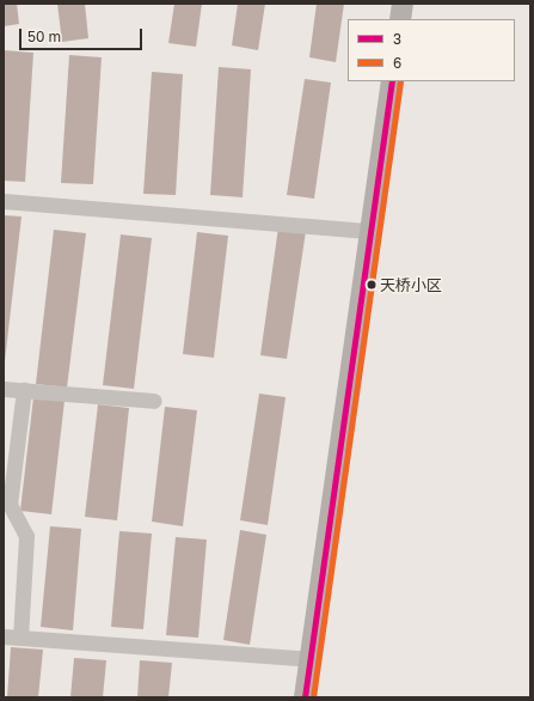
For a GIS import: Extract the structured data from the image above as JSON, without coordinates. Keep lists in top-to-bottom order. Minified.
{"places":["天桥小区"],"lines":["transit line 3","transit line 6"],"legend":["3","6"],"scale_bar":"50 m"}
